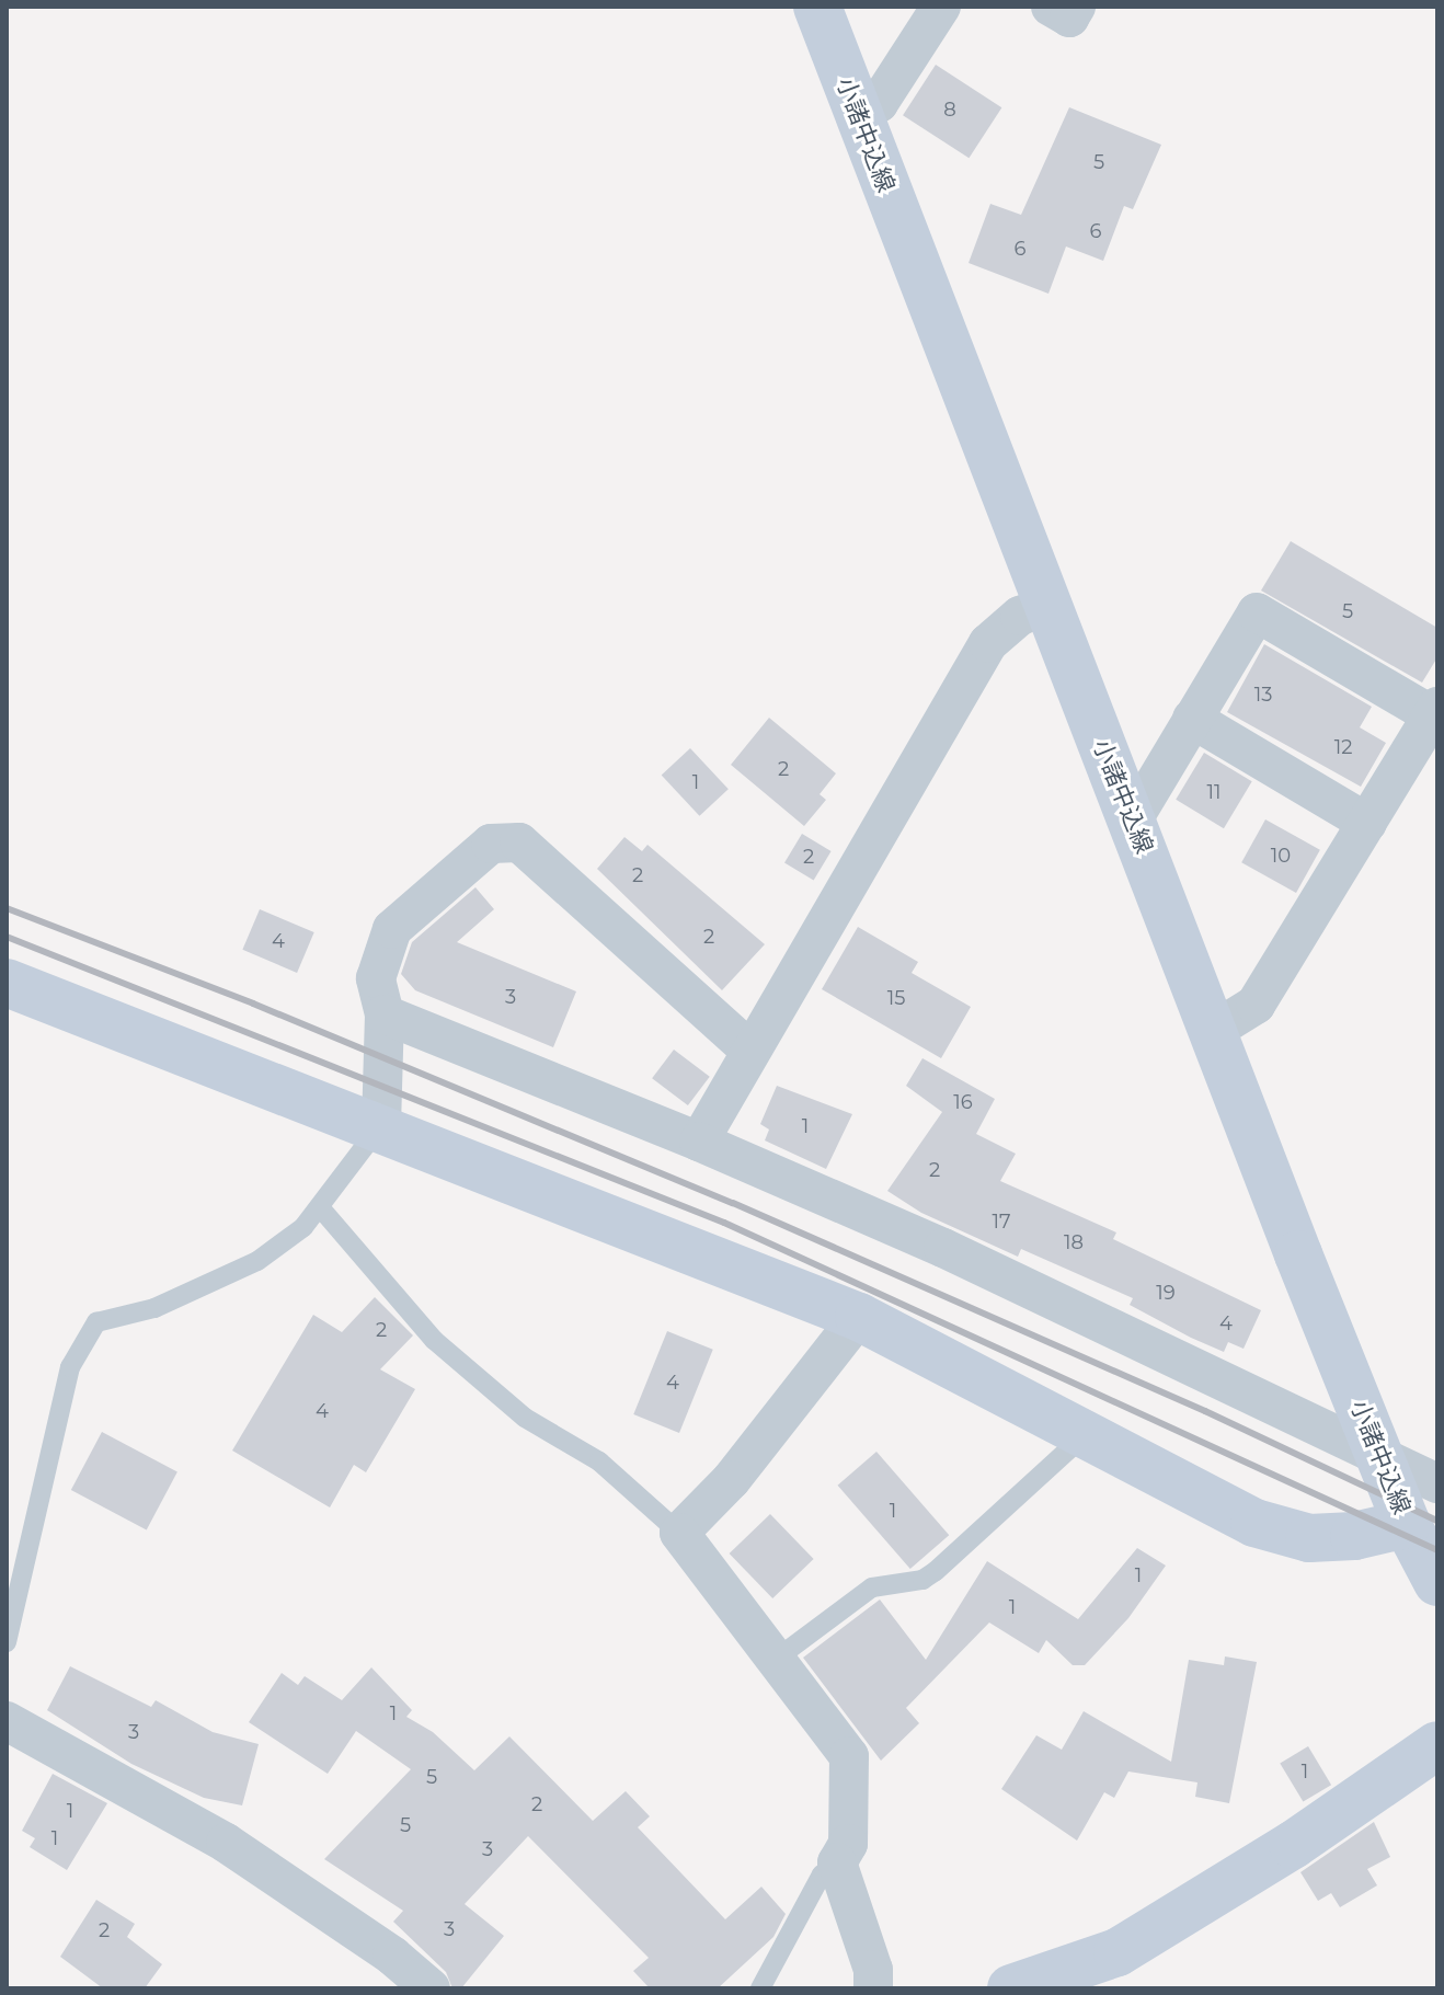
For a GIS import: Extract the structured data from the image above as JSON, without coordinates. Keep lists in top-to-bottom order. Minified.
{"streets":{"main road":["小諸中込線"]},"house_numbers":["8","5","6","6","5","13","12","2","1","11","10","2","2","2","4","3","15","16","1","2","17","18","19","4","2","4","4","1","1","1","1","3","1","5","2","1","5","1","3","3","2"]}
